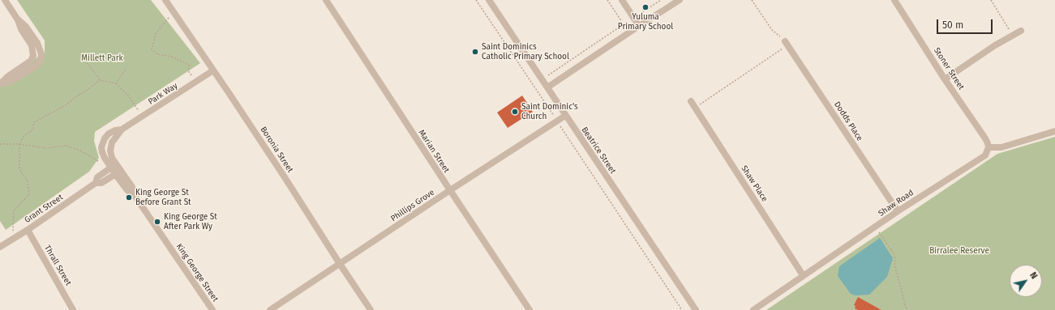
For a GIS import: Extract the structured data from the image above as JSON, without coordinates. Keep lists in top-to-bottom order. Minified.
{"streets":{"street":["Stoner Street","Park Way","Dodds Place","Boronia Street","Beatrice Street","Marian Street","Shaw Place","Shaw Road","Phillips Grove","Grant Street","Thrall Street","King George Street"]},"crossings":[["Stoner Street","Shaw Road"],["Park Way","Boronia Street"],["Park Way","King George Street"],["Dodds Place","Shaw Road"],["Boronia Street","Phillips Grove"],["Beatrice Street","Phillips Grove"],["Marian Street","Phillips Grove"],["Shaw Place","Shaw Road"],["Grant Street","Thrall Street"],["Grant Street","King George Street"]],"parks":["Millett Park","Birralee Reserve"],"places":["Yuluma Primary School","Saint Dominics Catholic Primary School","Saint Dominic's Church","King George St Before Grant St","King George St After Park Wy"],"scale_bar":"50 m","north":"top right"}
